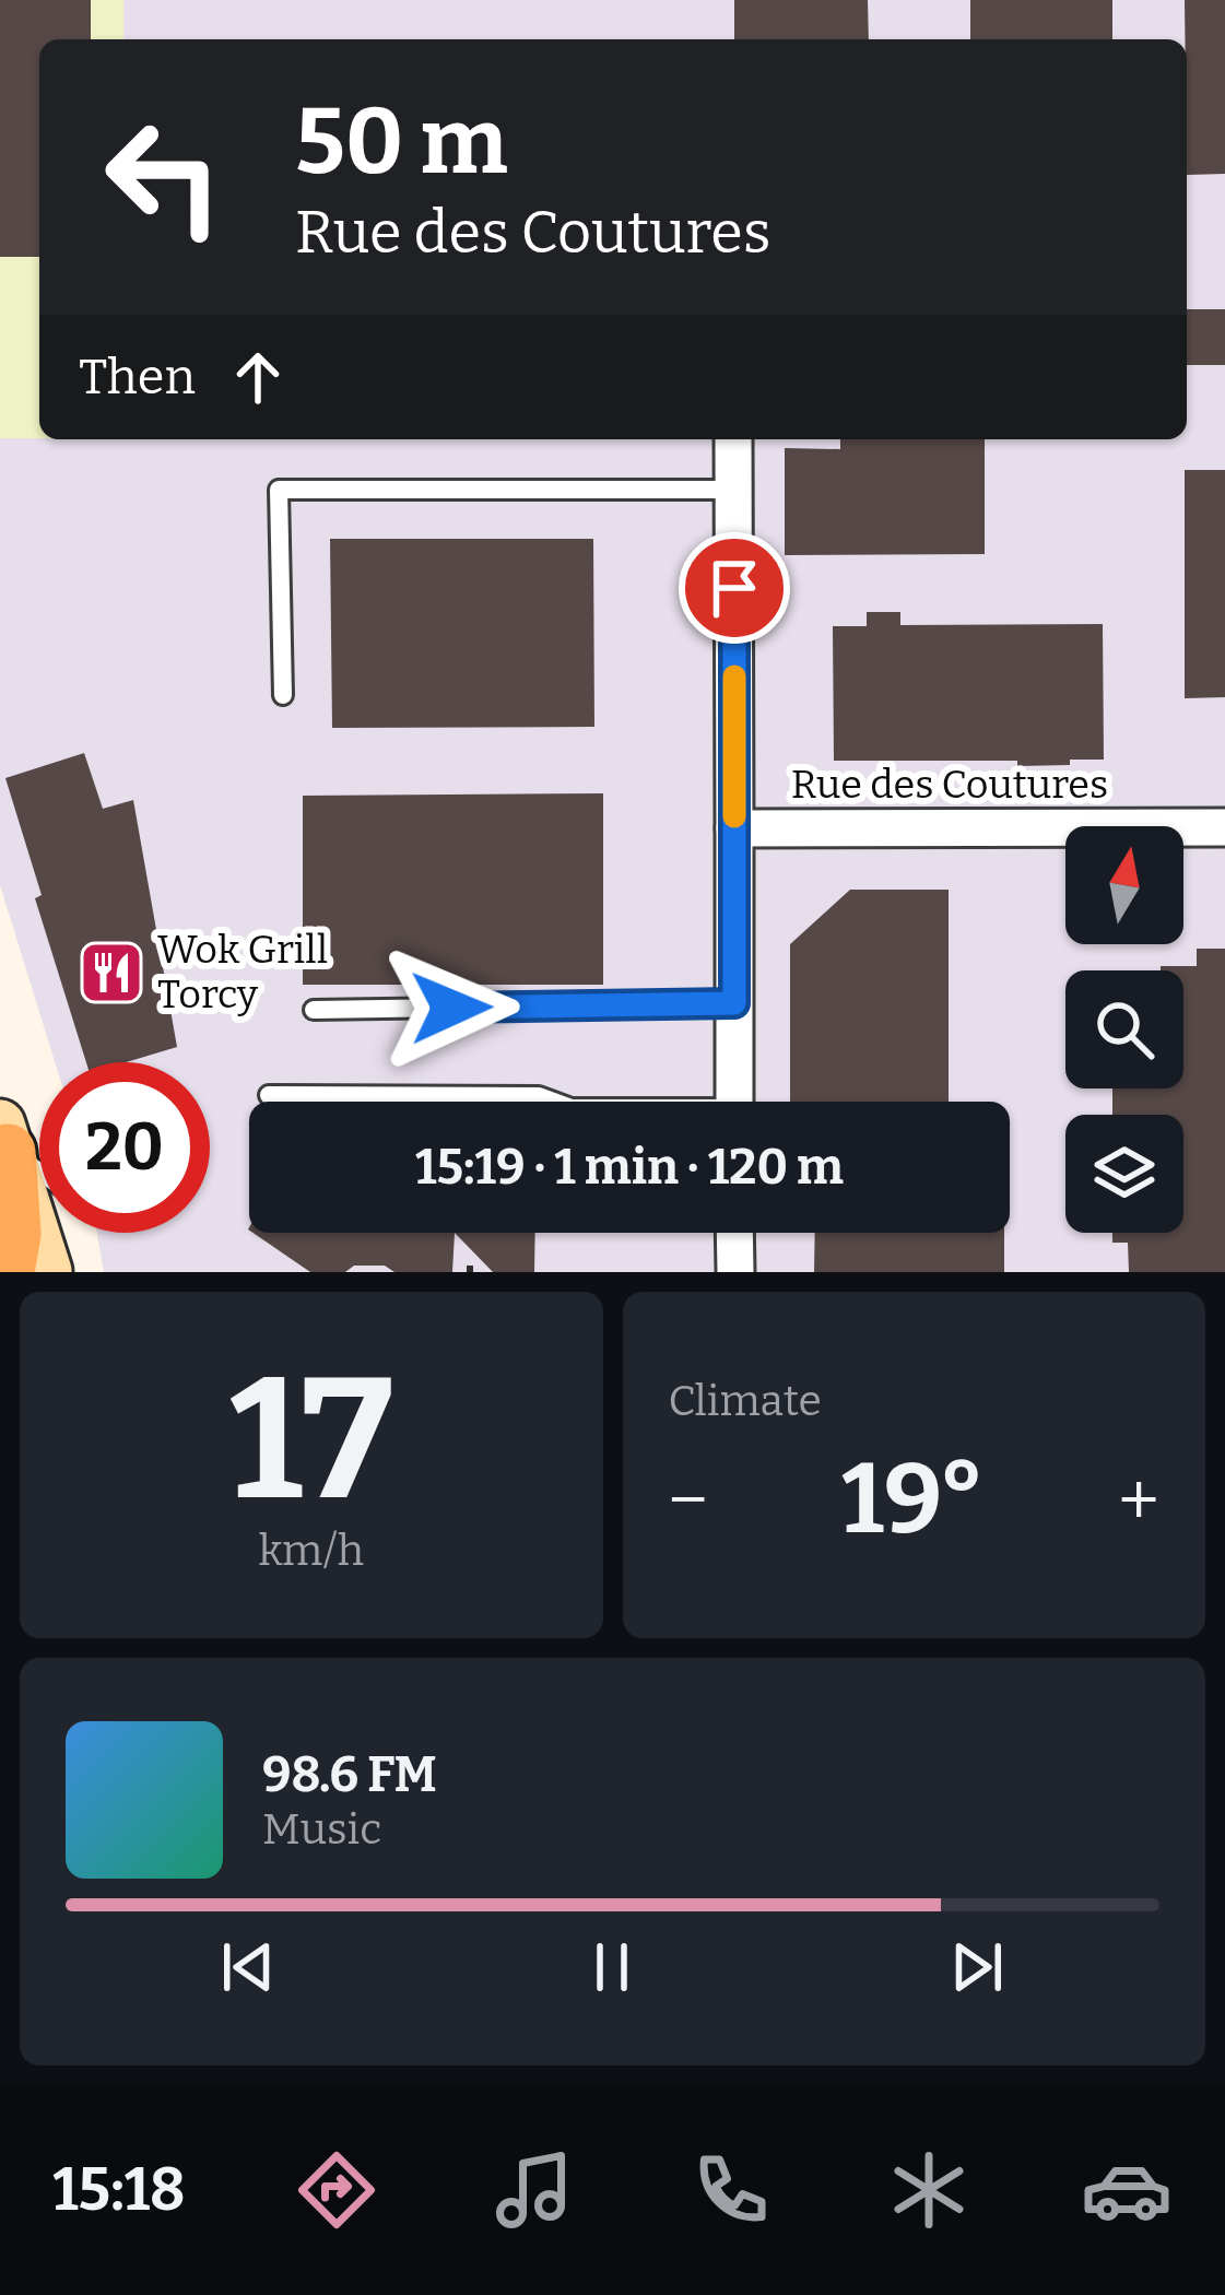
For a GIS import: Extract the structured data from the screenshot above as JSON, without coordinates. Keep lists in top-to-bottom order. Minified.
{"streets":{"street":["Rue des Coutures"]},"places":{"restaurant":["Wok Grill Torcy"]},"north":"top","page":{"turn":["50 m","Rue des Coutures"],"then":"Then","limit":"20","trip":"15:19 · 1 min · 120 m","tile":[["17","km/h"],"Climate"],"heat":["−","19°","+"],"song":["98.6 FM","Music"],"tabs":"15:18"}}
